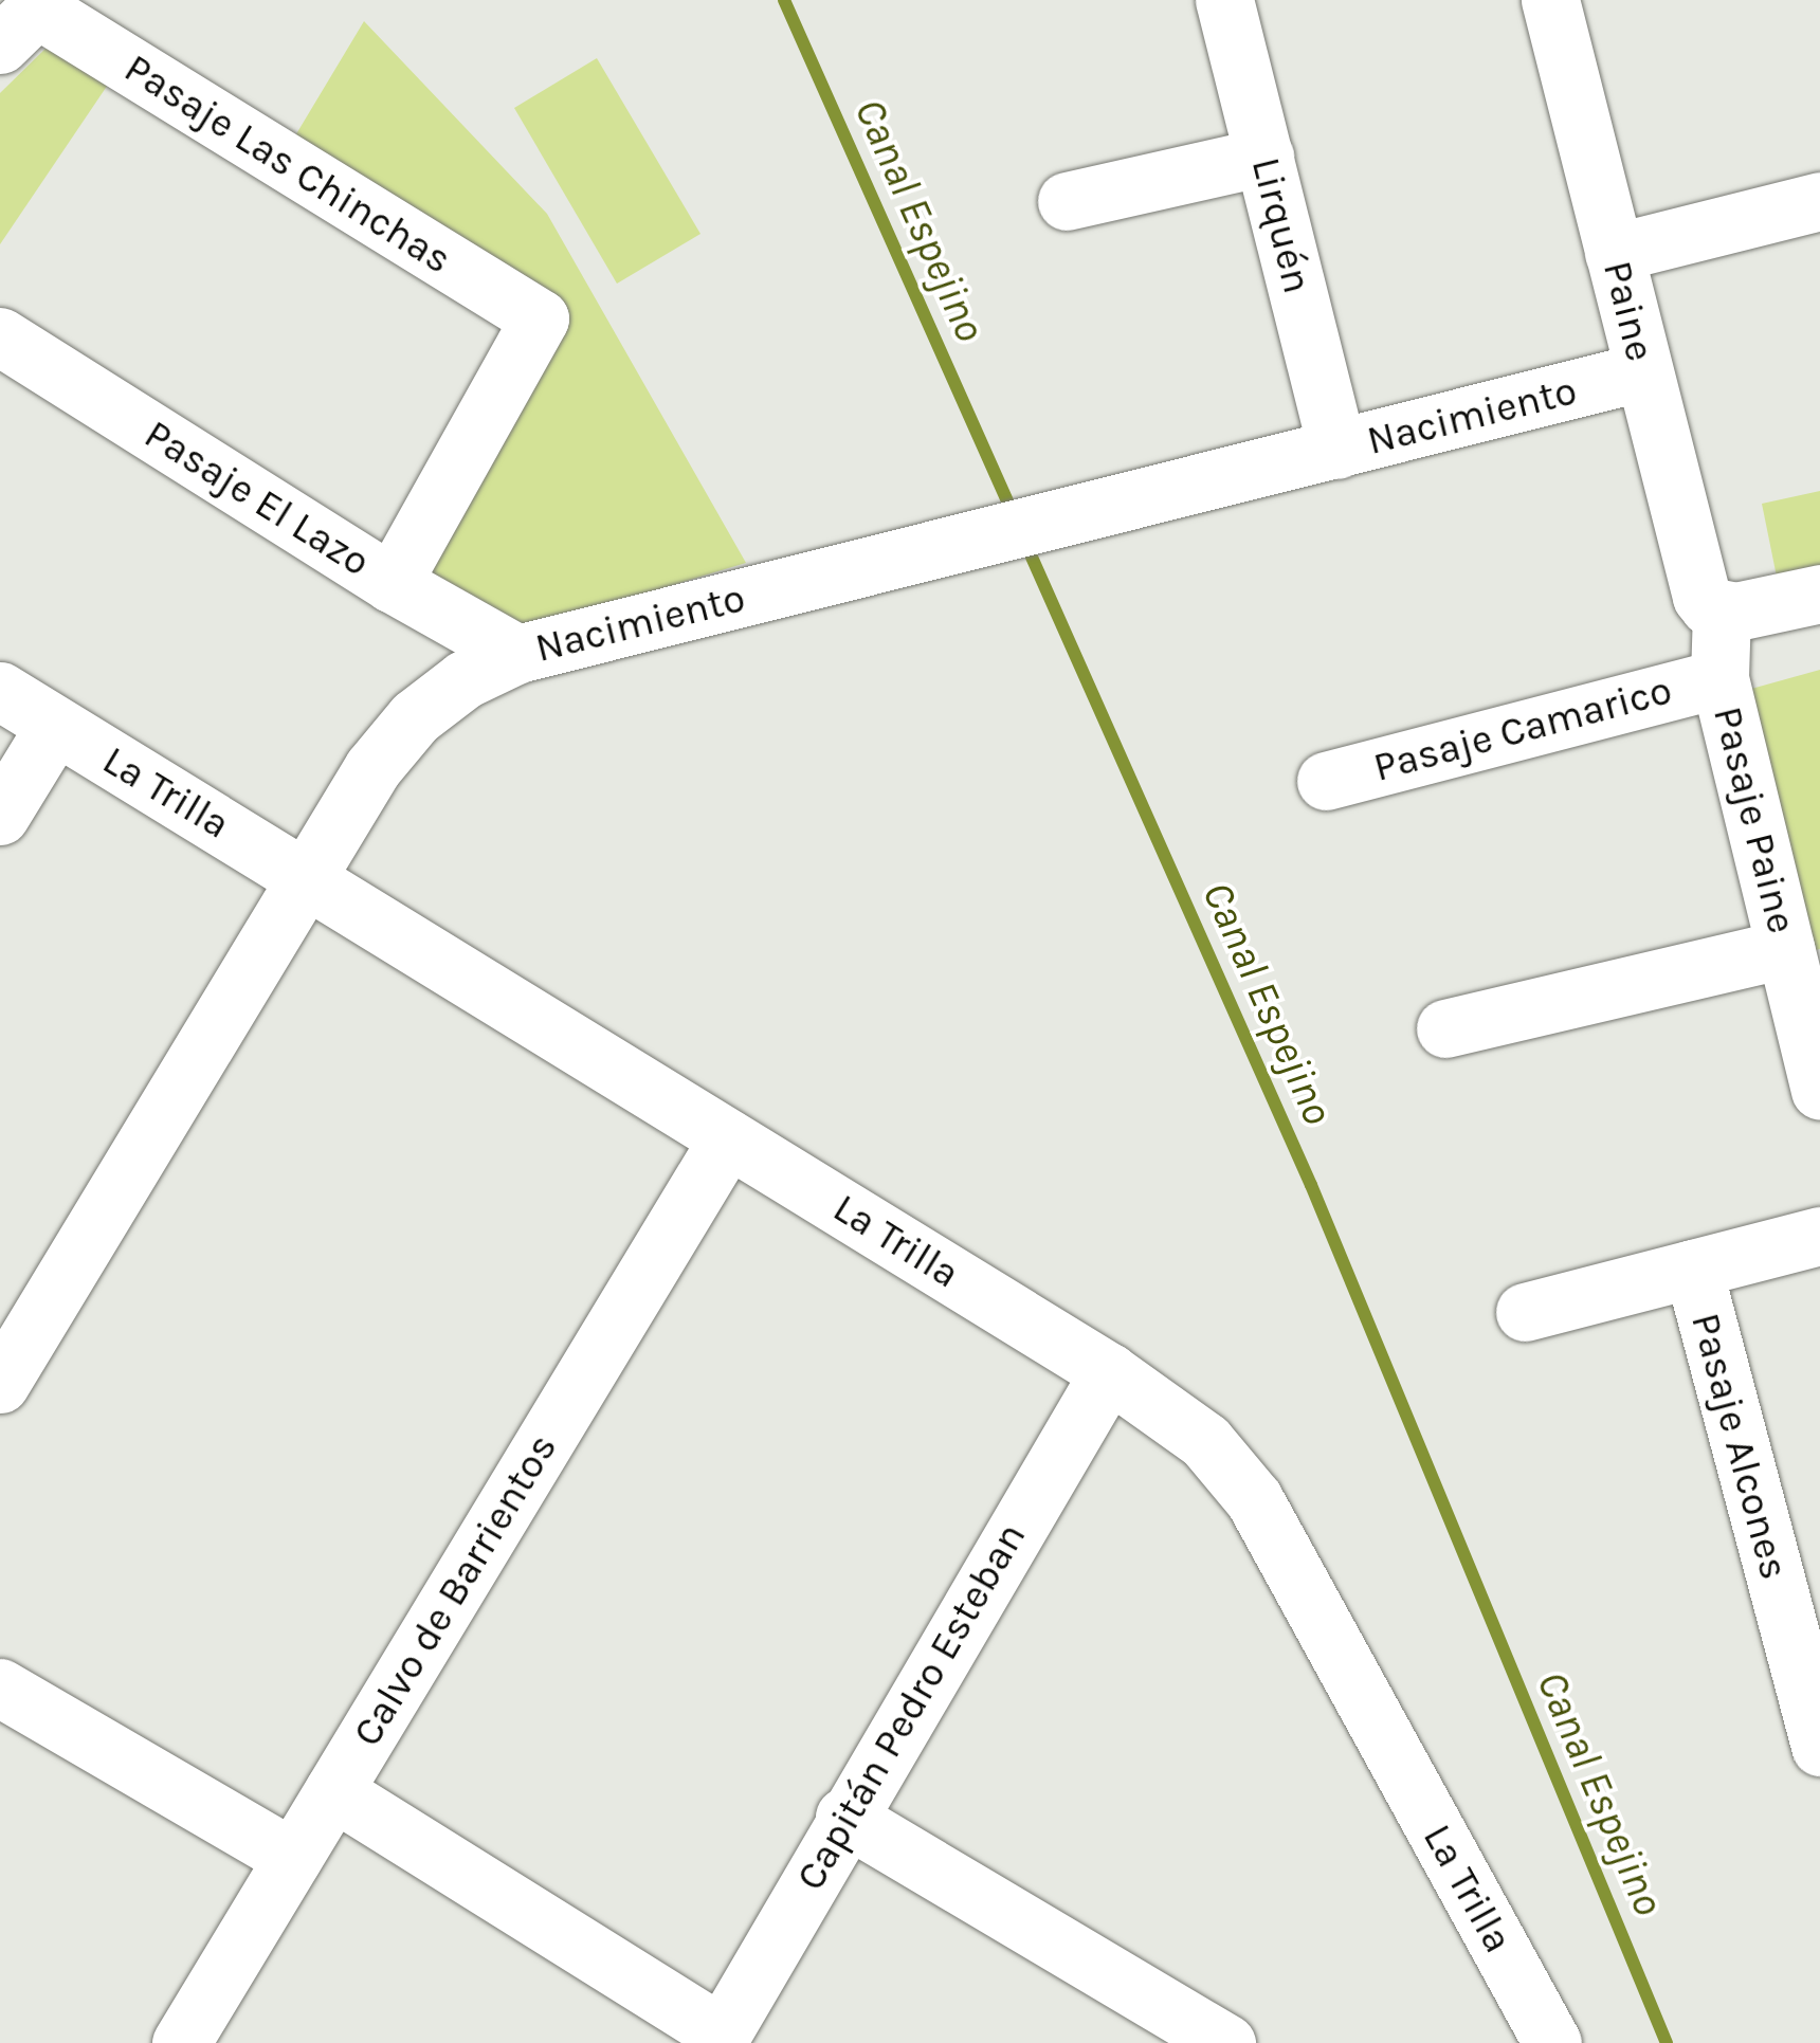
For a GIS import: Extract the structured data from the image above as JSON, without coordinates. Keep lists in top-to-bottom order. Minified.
{"streets":{"street":["Pasaje Las Chinchas","Lirquén","Paine","Nacimiento","Pasaje El Lazo","Pasaje Camarico","La Trilla","Pasaje Paine","Pasaje Alcones","Calvo de Barrientos","Capitán Pedro Esteban"]},"crossings":[["Pasaje Las Chinchas","Pasaje El Lazo"],["Lirquén","Nacimiento"],["Paine","Nacimiento"],["Paine","Pasaje Paine"],["Nacimiento","Pasaje El Lazo"],["Nacimiento","La Trilla"],["Pasaje Camarico","Pasaje Paine"],["La Trilla","Calvo de Barrientos"],["La Trilla","Capitán Pedro Esteban"]],"water":["Canal Espejino"]}
